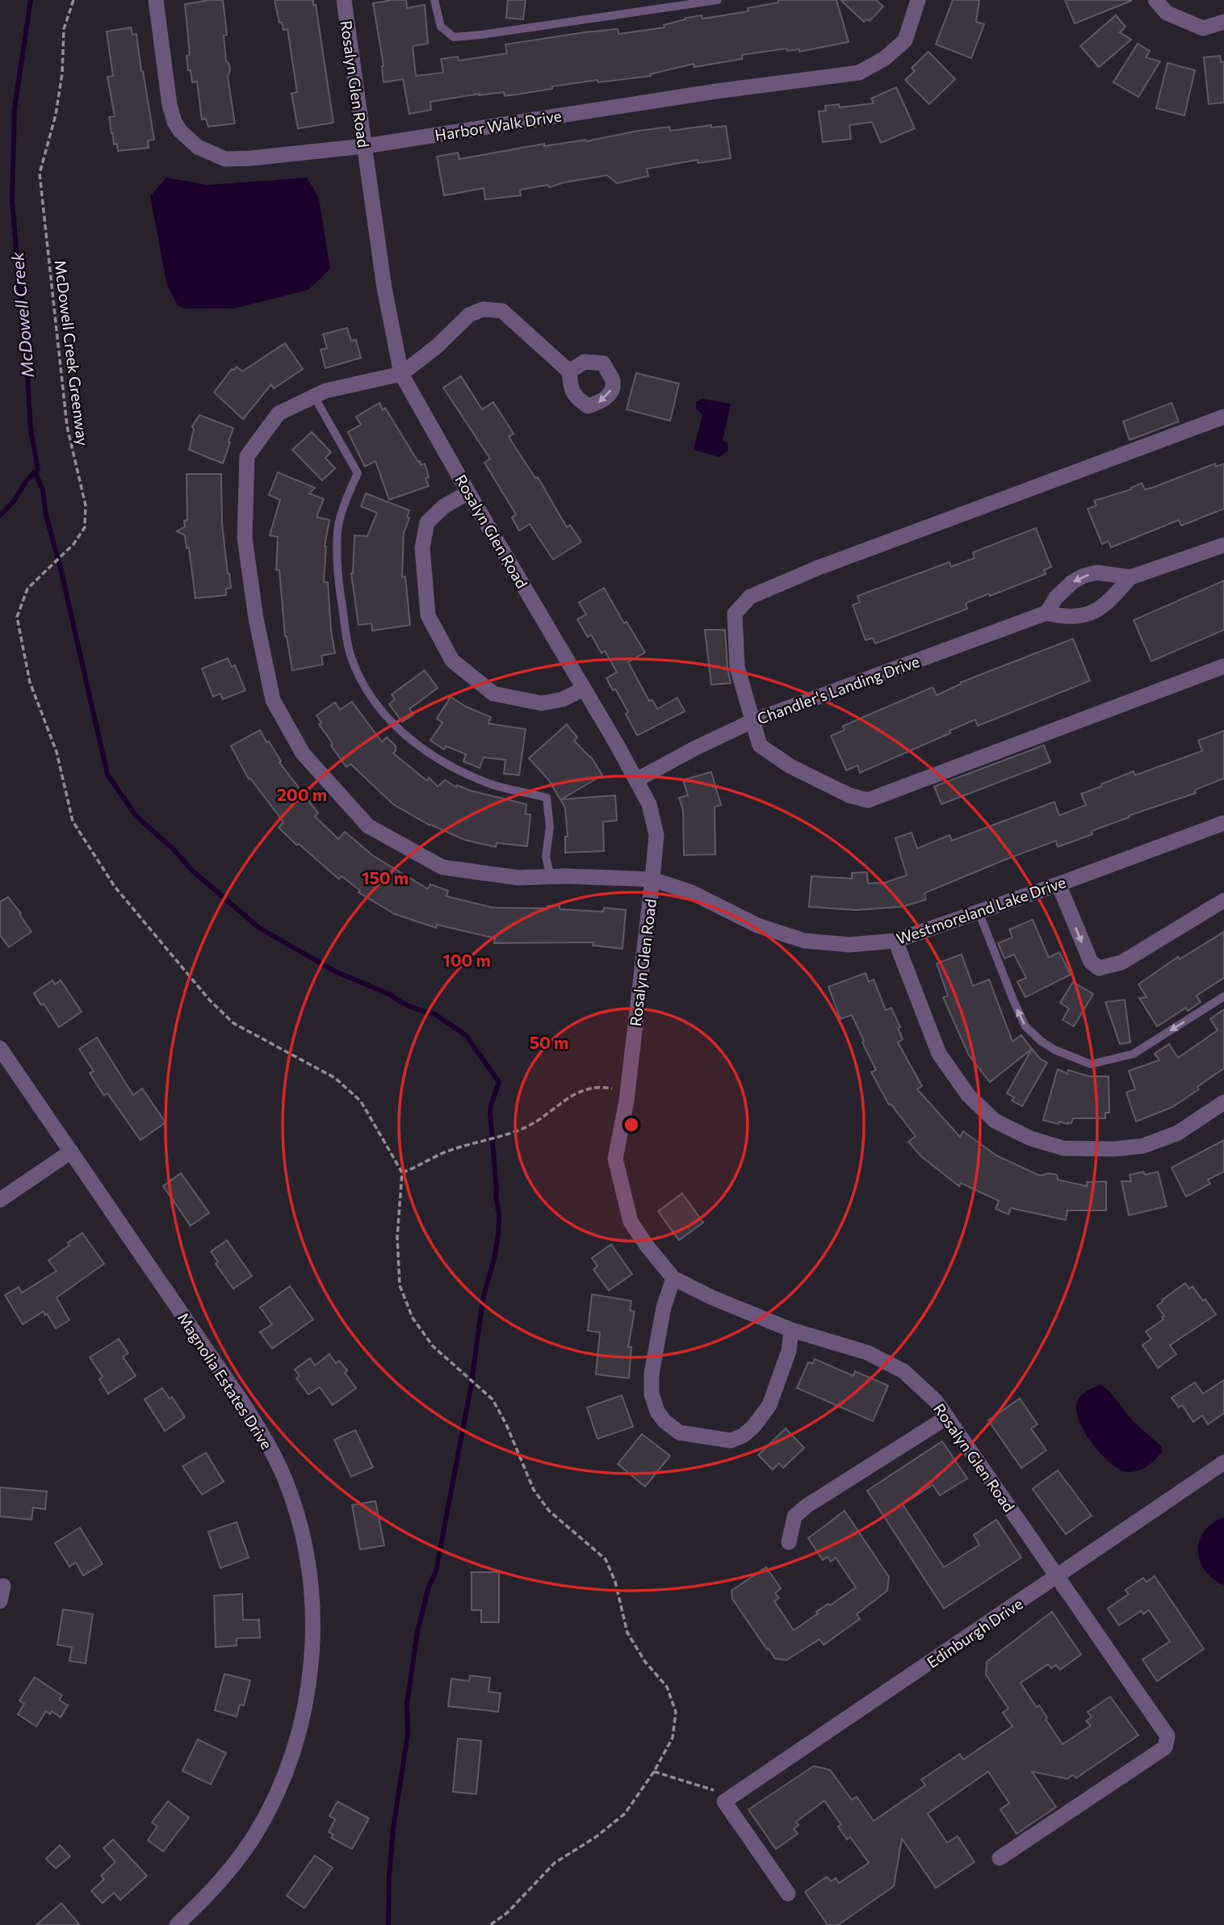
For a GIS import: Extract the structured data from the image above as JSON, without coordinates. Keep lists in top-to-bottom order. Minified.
{"streets":{"street":["Rosalyn Glen Road","Harbor Walk Drive","Chandler's Landing Drive","Westmoreland Lake Drive","Magnolia Estates Drive","Edinburgh Drive"],"path":["McDowell Creek Greenway"]},"crossings":[["Rosalyn Glen Road","Harbor Walk Drive"],["Rosalyn Glen Road","Chandler's Landing Drive"],["Rosalyn Glen Road","Westmoreland Lake Drive"],["Rosalyn Glen Road","Edinburgh Drive"]],"water":["McDowell Creek"],"rings":["200 m","150 m","100 m","50 m"]}
